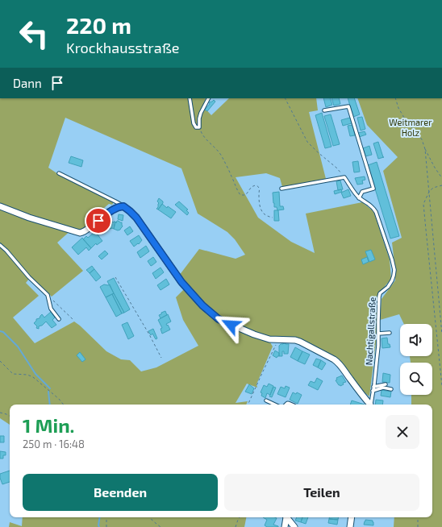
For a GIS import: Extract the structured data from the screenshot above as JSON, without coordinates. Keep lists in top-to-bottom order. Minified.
{"streets":{"lane":["Nachtigallstraße"]},"parks":["Weitmarer Holz"],"page":{"turn":["220 m","Krockhausstraße"],"then":"Dann","heading":["1 Min.","250 m · 16:48"],"buttons":["Beenden","Teilen"]}}
